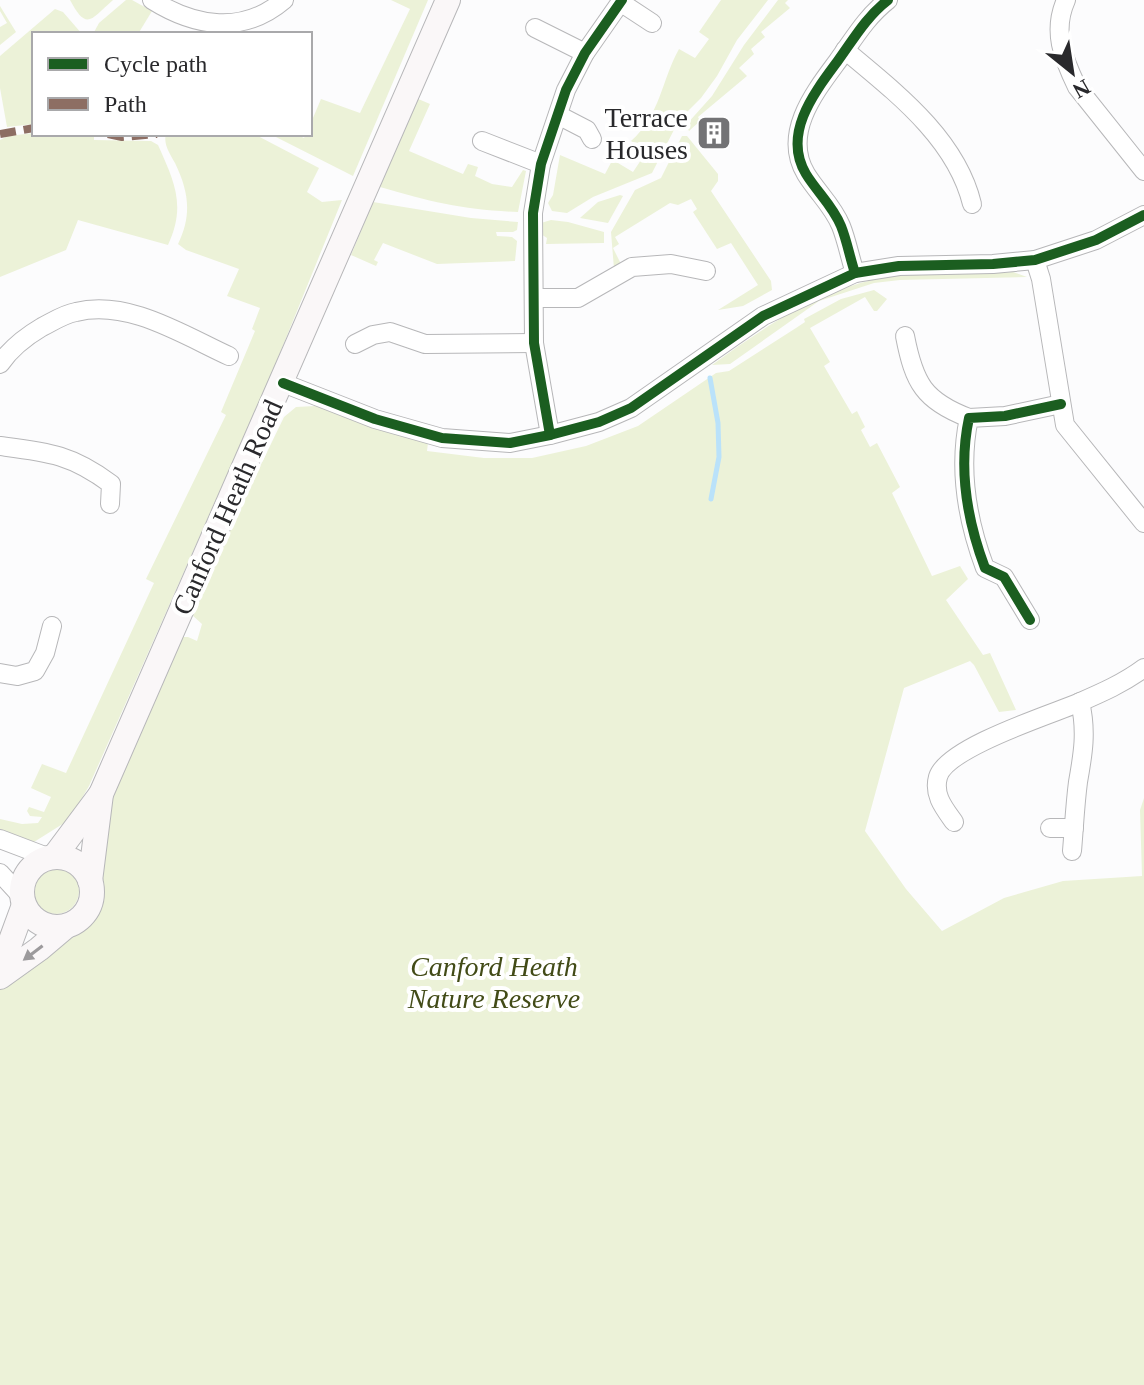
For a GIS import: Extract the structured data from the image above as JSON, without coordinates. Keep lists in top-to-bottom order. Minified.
{"streets":{"main road":["Canford Heath Road"]},"parks":["Canford Heath Nature Reserve"],"places":{"building":["Terrace Houses"]},"legend":["Cycle path","Path"],"north":"bottom right"}
